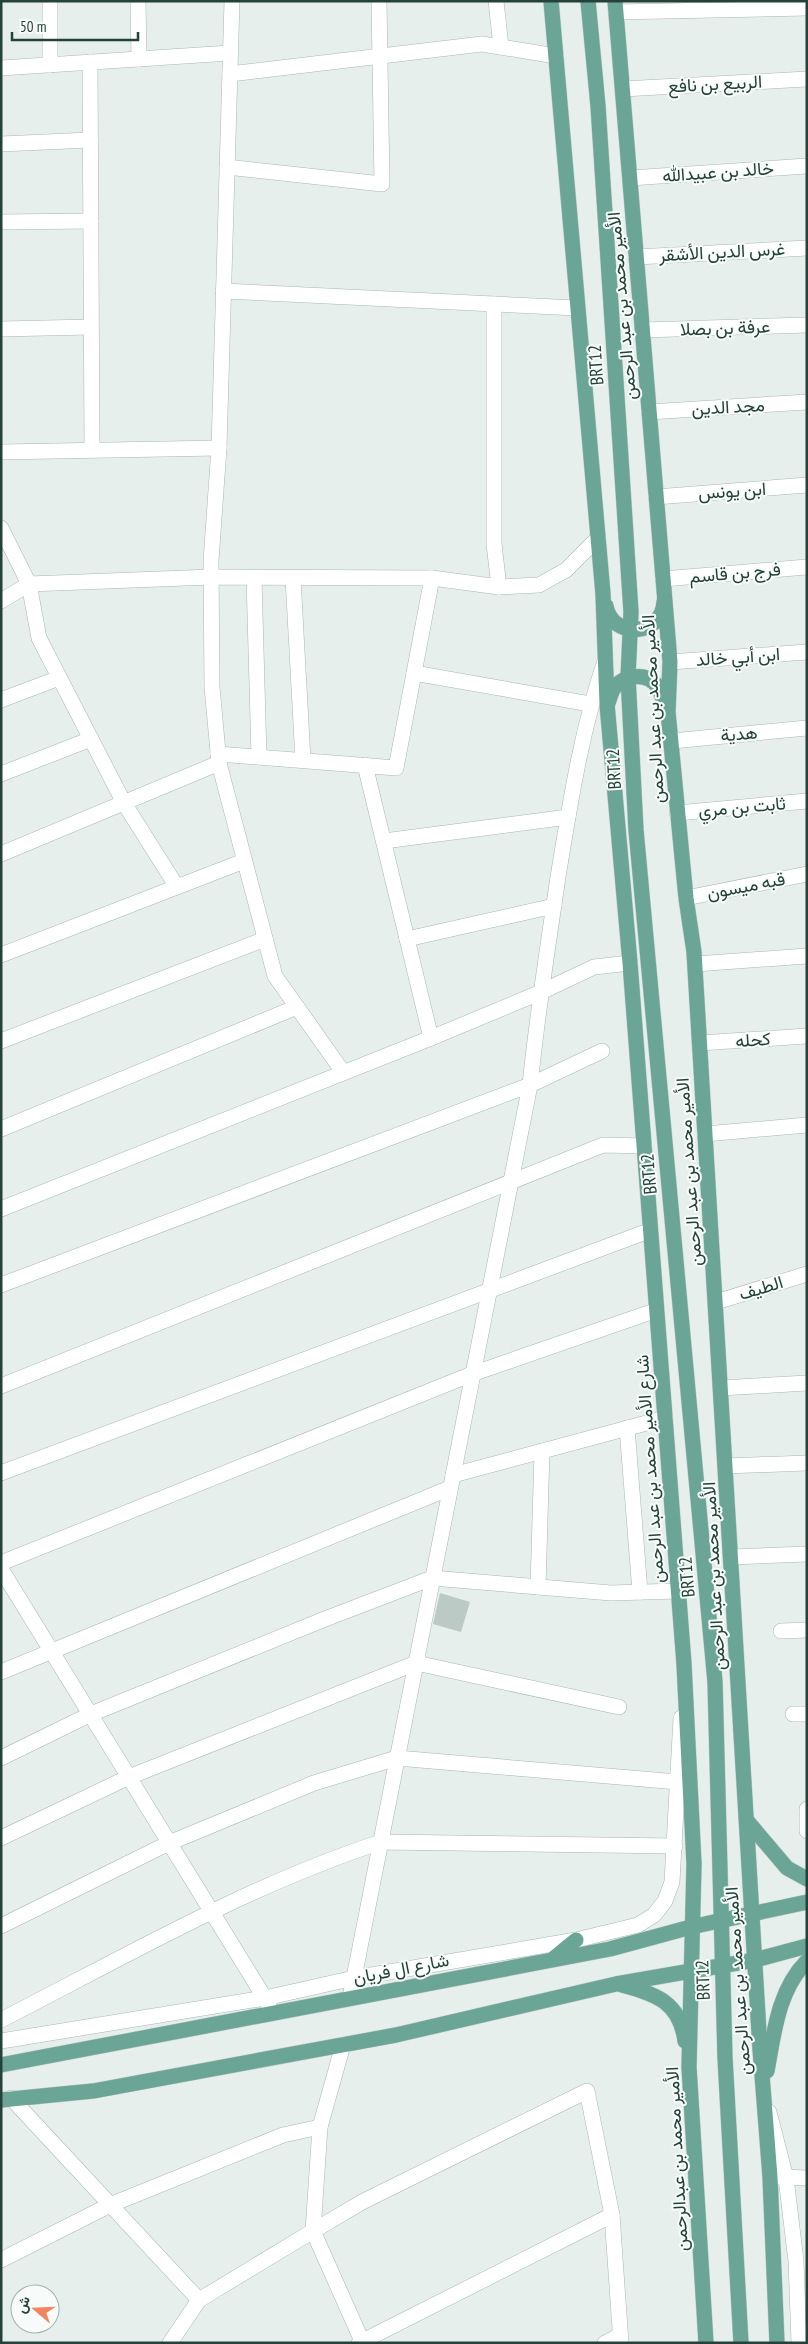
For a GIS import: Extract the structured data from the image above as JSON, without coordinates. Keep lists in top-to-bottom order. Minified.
{"streets":{"main road":["الأمير محمد بن عبد الرحمن","BRT12","شارع الأمير محمد بن عبد الرحمن","شارع ال فريان","الأمير محمد بن عبدالرحمن"],"street":["الربيع بن نافع","خالد بن عبيدالله","غرس الدين الأشقر","عرفة بن بصلا","مجد الدين","ابن يونس","فرج بن قاسم","ابن أبي خالد","هدية","ثابت بن مري","قبه ميسون","كحله","الطيف"]},"crossings":[["الربيع بن نافع","الأمير محمد بن عبد الرحمن"],["خالد بن عبيدالله","الأمير محمد بن عبد الرحمن"],["غرس الدين الأشقر","الأمير محمد بن عبد الرحمن"],["الأمير محمد بن عبد الرحمن","عرفة بن بصلا"],["الأمير محمد بن عبد الرحمن","مجد الدين"],["الأمير محمد بن عبد الرحمن","ابن يونس"],["الأمير محمد بن عبد الرحمن","فرج بن قاسم"],["الأمير محمد بن عبد الرحمن","ابن أبي خالد"],["الأمير محمد بن عبد الرحمن","هدية"],["الأمير محمد بن عبد الرحمن","ثابت بن مري"],["الأمير محمد بن عبد الرحمن","قبه ميسون"],["الأمير محمد بن عبد الرحمن","كحله"],["الأمير محمد بن عبد الرحمن","الطيف"],["الأمير محمد بن عبد الرحمن","شارع ال فريان"],["BRT12","شارع ال فريان"],["شارع الأمير محمد بن عبد الرحمن","شارع ال فريان"],["شارع الأمير محمد بن عبد الرحمن","الأمير محمد بن عبدالرحمن"]],"scale_bar":"50 m","north":"left"}
